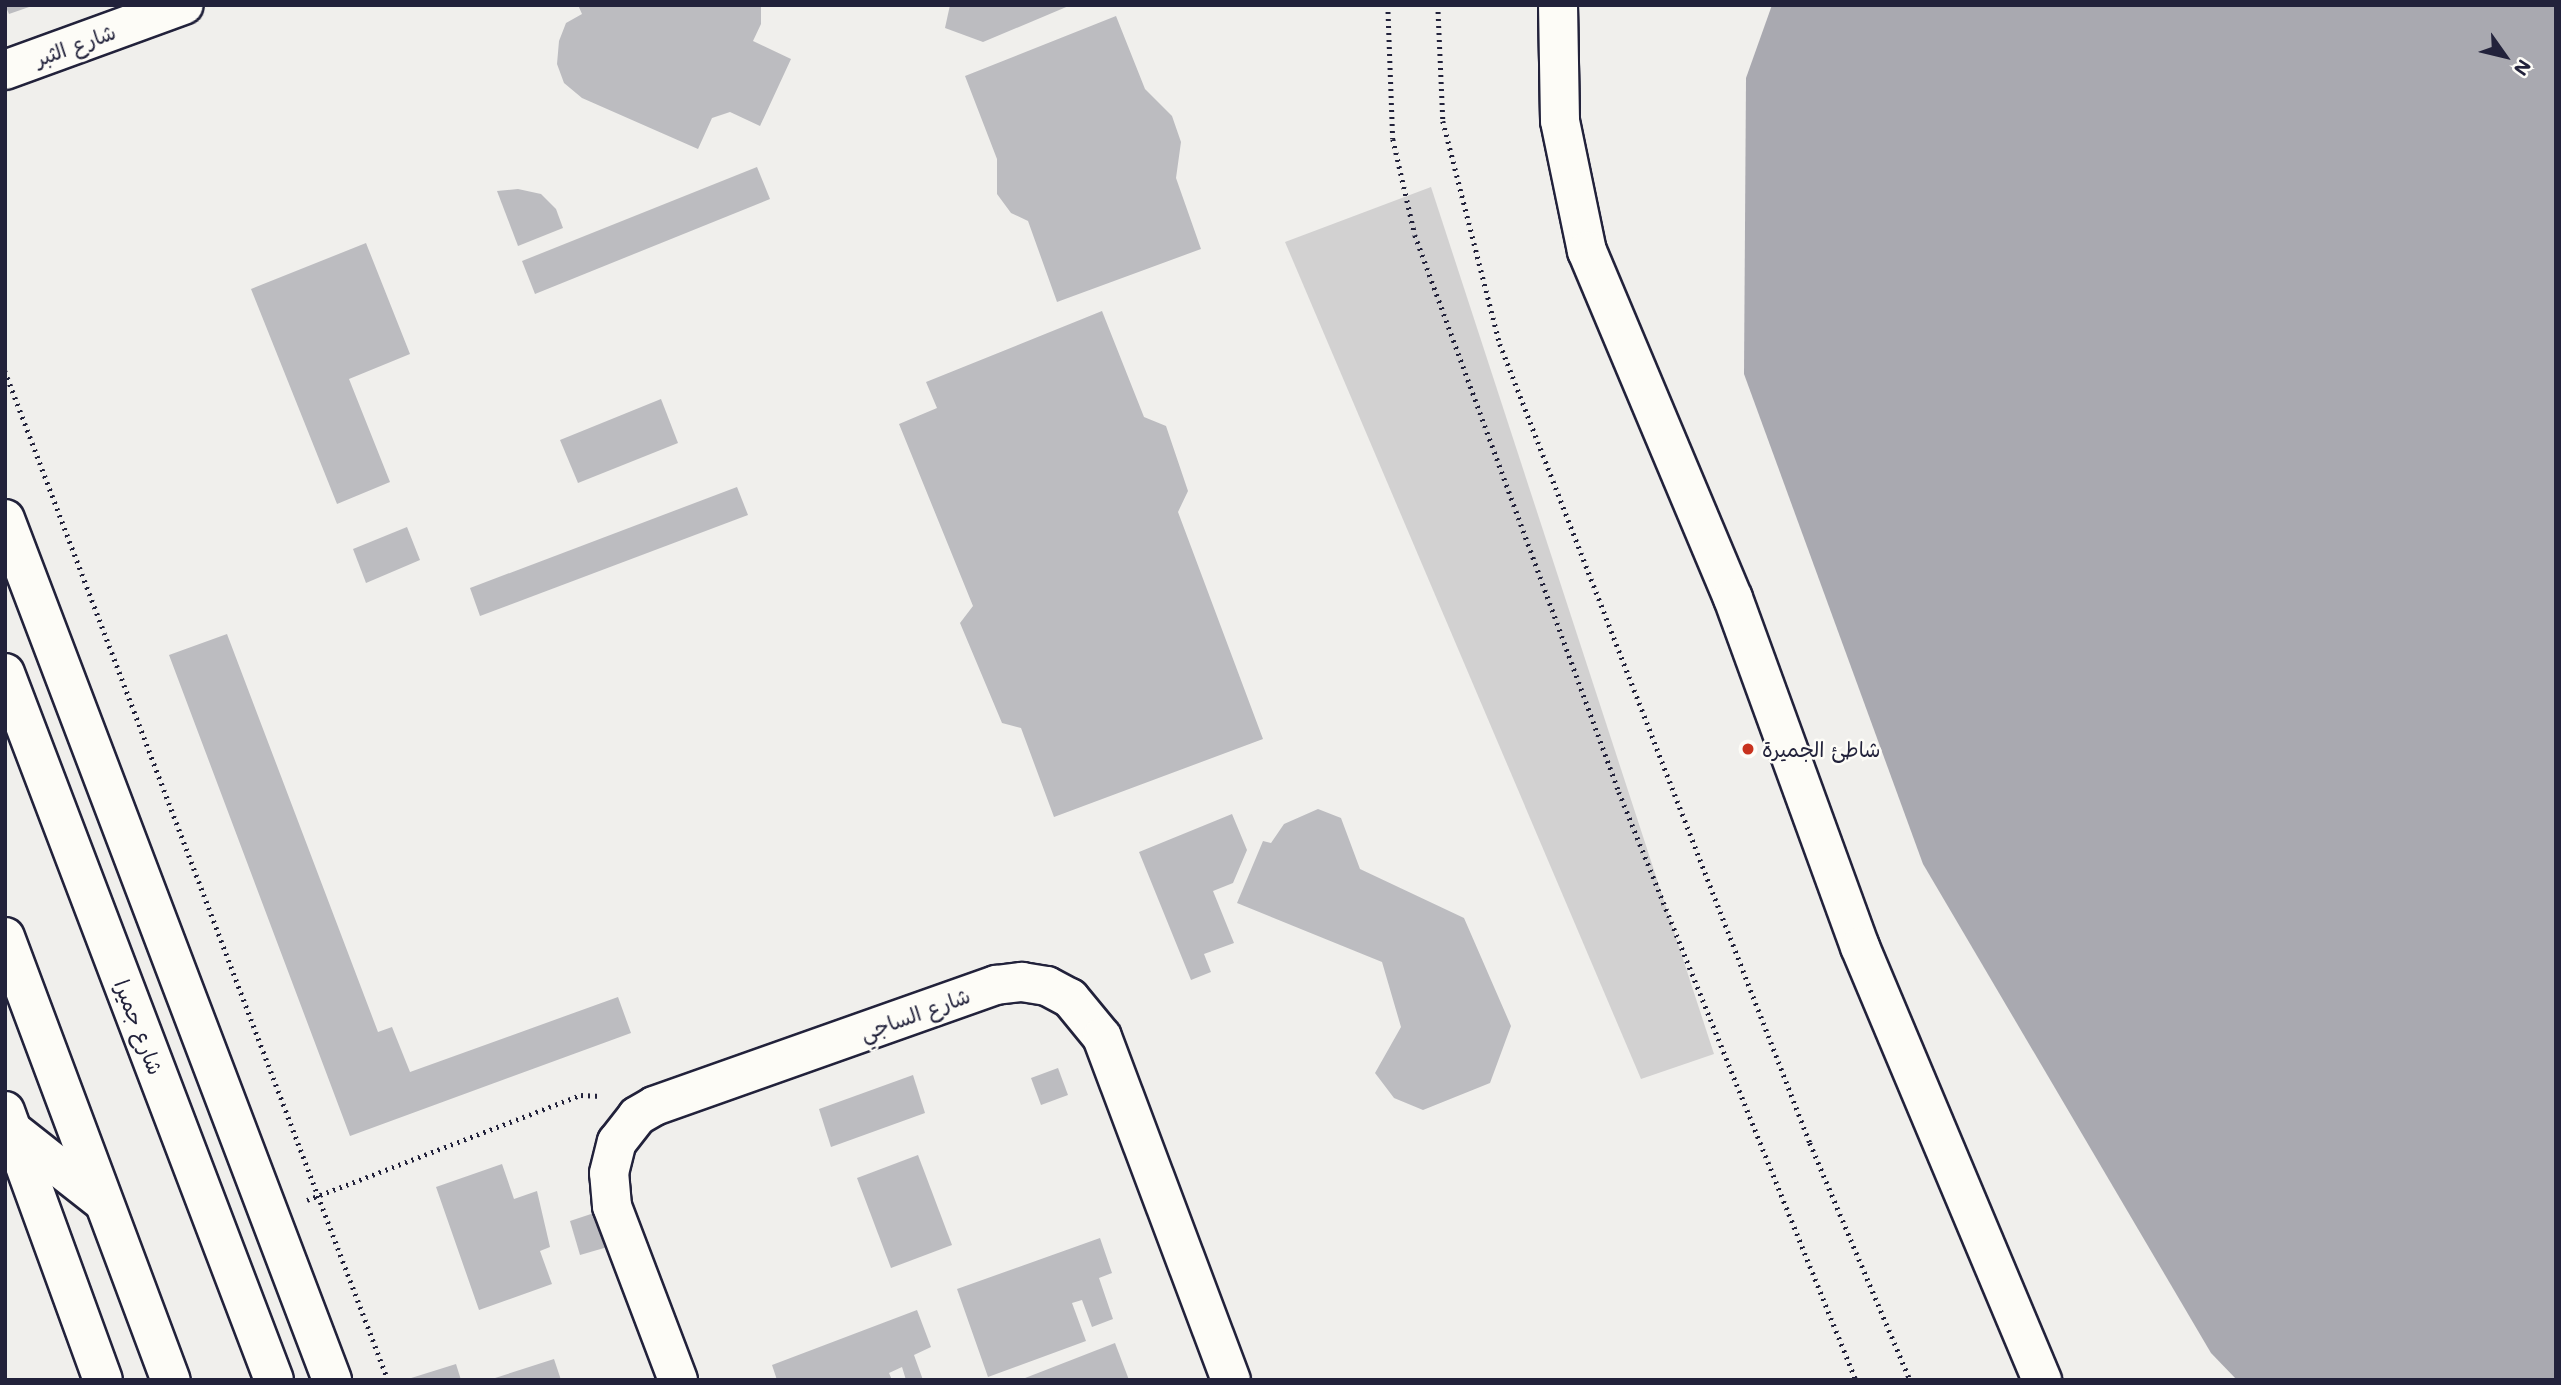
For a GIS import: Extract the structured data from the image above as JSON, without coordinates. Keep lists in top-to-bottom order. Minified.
{"streets":{"street":["شارع الثبر","شارع الساجي","شارع جميرا"]},"places":["شاطئ الجميرة"],"north":"bottom right"}
